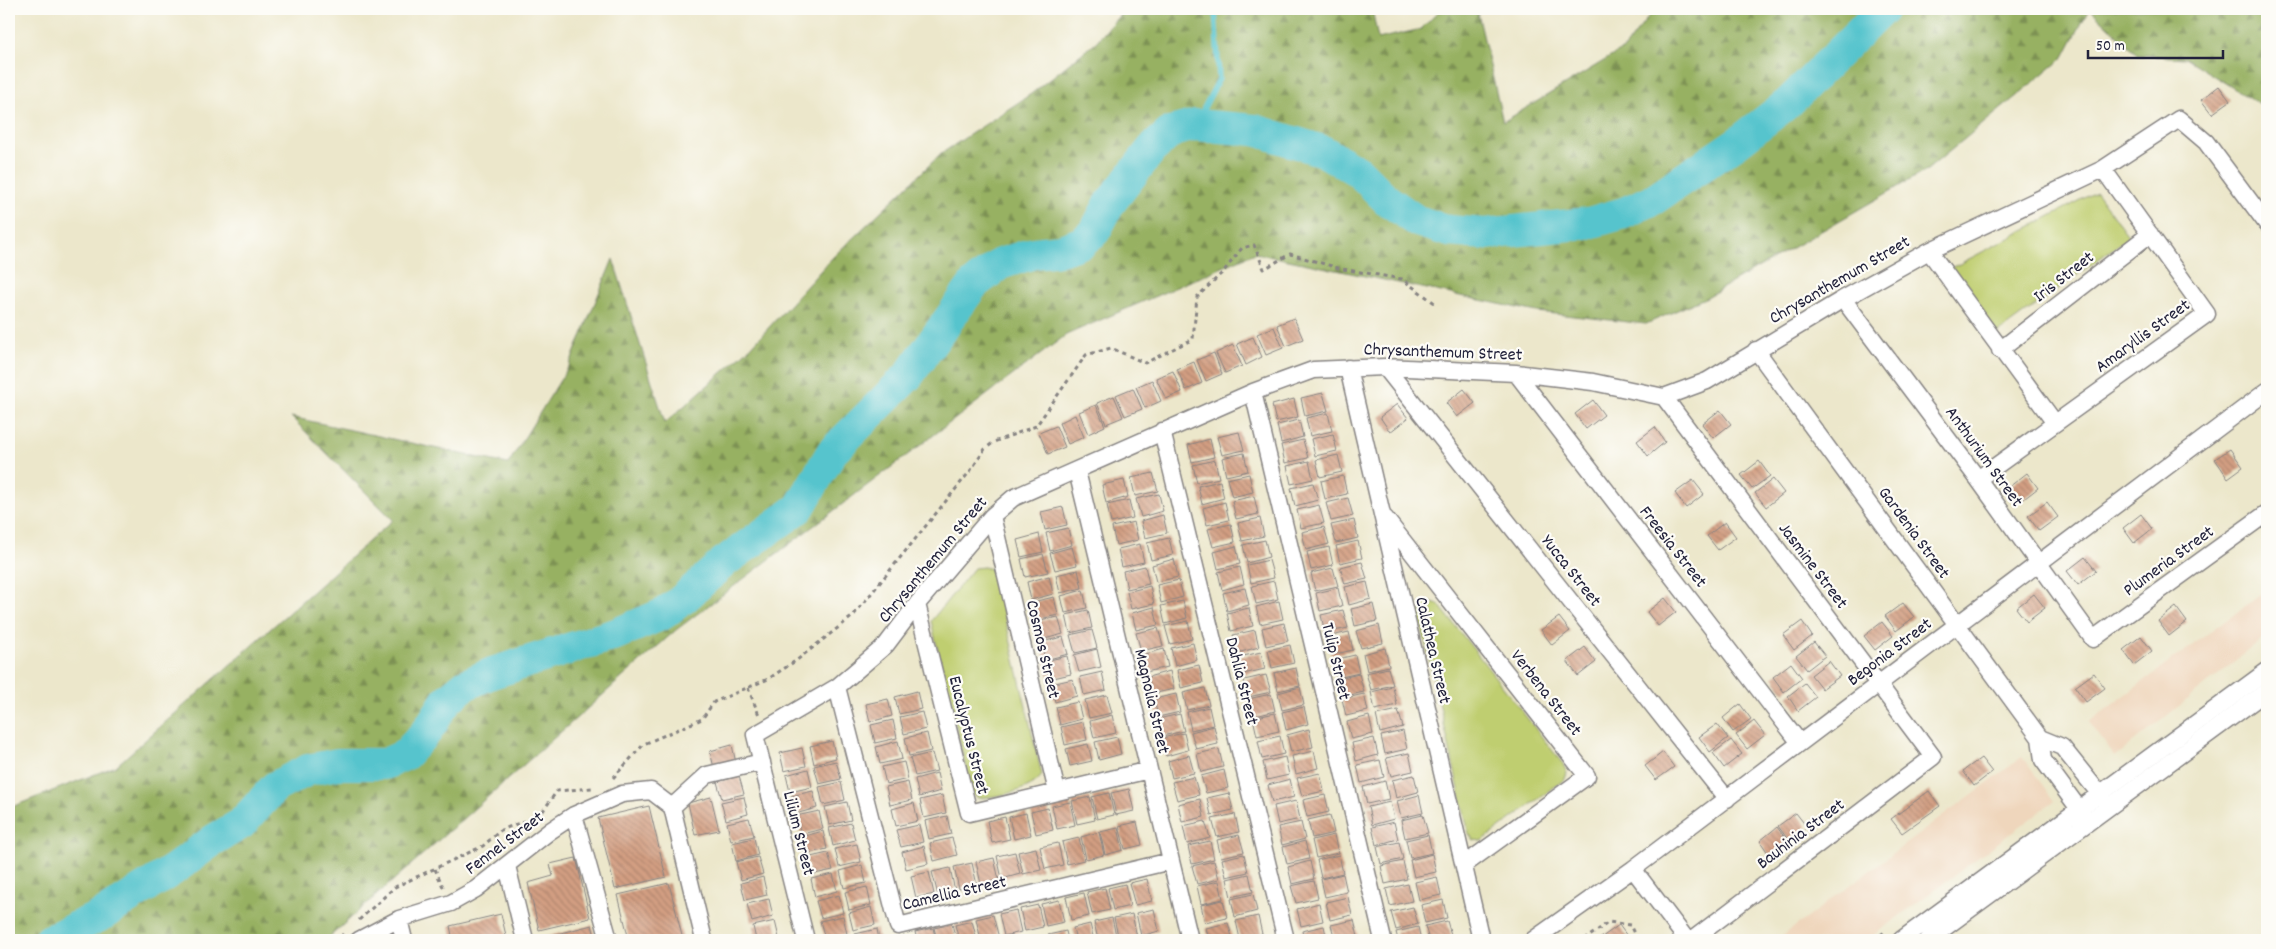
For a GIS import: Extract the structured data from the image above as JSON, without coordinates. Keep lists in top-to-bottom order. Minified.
{"streets":{"street":["Iris Street","Chrysanthemum Street","Amaryllis Street","Anthurium Street","Gardenia Street","Freesia Street","Plumeria Street","Jasmine Street","Yucca Street","Cosmos Street","Calathea Street","Begonia Street","Tulip Street","Dahlia Street","Verbena Street","Magnolia Street","Eucalyptus Street","Lilium Street","Bauhinia Street","Fennel Street","Camellia Street"]},"crossings":[["Iris Street","Amaryllis Street"],["Chrysanthemum Street","Amaryllis Street"],["Chrysanthemum Street","Anthurium Street"],["Chrysanthemum Street","Gardenia Street"],["Chrysanthemum Street","Freesia Street"],["Chrysanthemum Street","Jasmine Street"],["Chrysanthemum Street","Yucca Street"],["Chrysanthemum Street","Cosmos Street"],["Chrysanthemum Street","Calathea Street"],["Chrysanthemum Street","Tulip Street"],["Chrysanthemum Street","Dahlia Street"],["Chrysanthemum Street","Magnolia Street"],["Chrysanthemum Street","Eucalyptus Street"],["Chrysanthemum Street","Lilium Street"],["Chrysanthemum Street","Camellia Street"],["Amaryllis Street","Anthurium Street"],["Anthurium Street","Plumeria Street"],["Anthurium Street","Begonia Street"],["Gardenia Street","Begonia Street"],["Freesia Street","Begonia Street"],["Jasmine Street","Begonia Street"],["Jasmine Street","Bauhinia Street"],["Yucca Street","Begonia Street"],["Cosmos Street","Eucalyptus Street"],["Calathea Street","Verbena Street"],["Magnolia Street","Eucalyptus Street"],["Magnolia Street","Camellia Street"]],"scale_bar":"50 m"}
